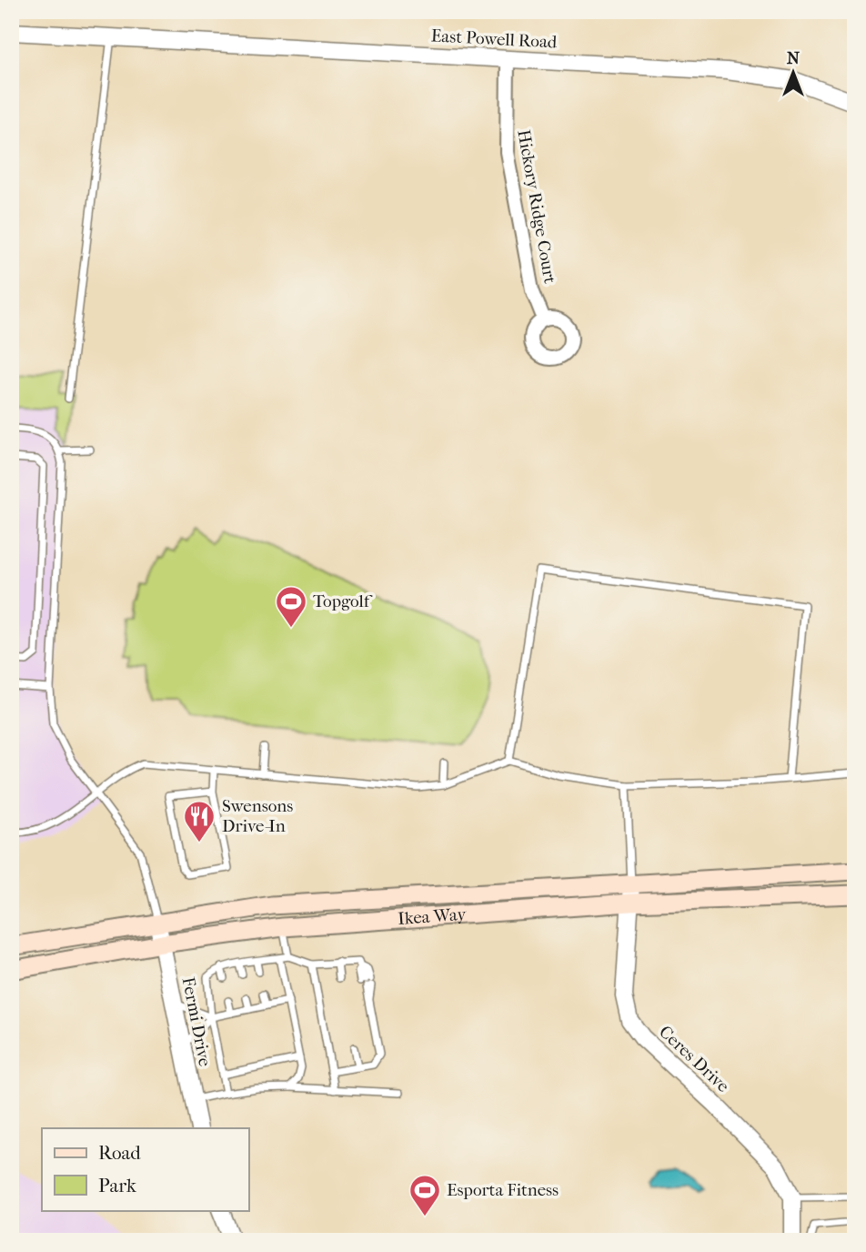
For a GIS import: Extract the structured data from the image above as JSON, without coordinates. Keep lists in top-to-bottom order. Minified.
{"streets":{"main road":["Ikea Way"],"street":["East Powell Road","Hickory Ridge Court","Fermi Drive","Ceres Drive"]},"crossings":[["East Powell Road","Hickory Ridge Court"],["Ikea Way","Fermi Drive"],["Ikea Way","Ceres Drive"]],"places":{"sports":["Topgolf","Esporta Fitness"],"restaurant":["Swensons Drive-In"]},"legend":["Road","Park"],"north":"top"}
